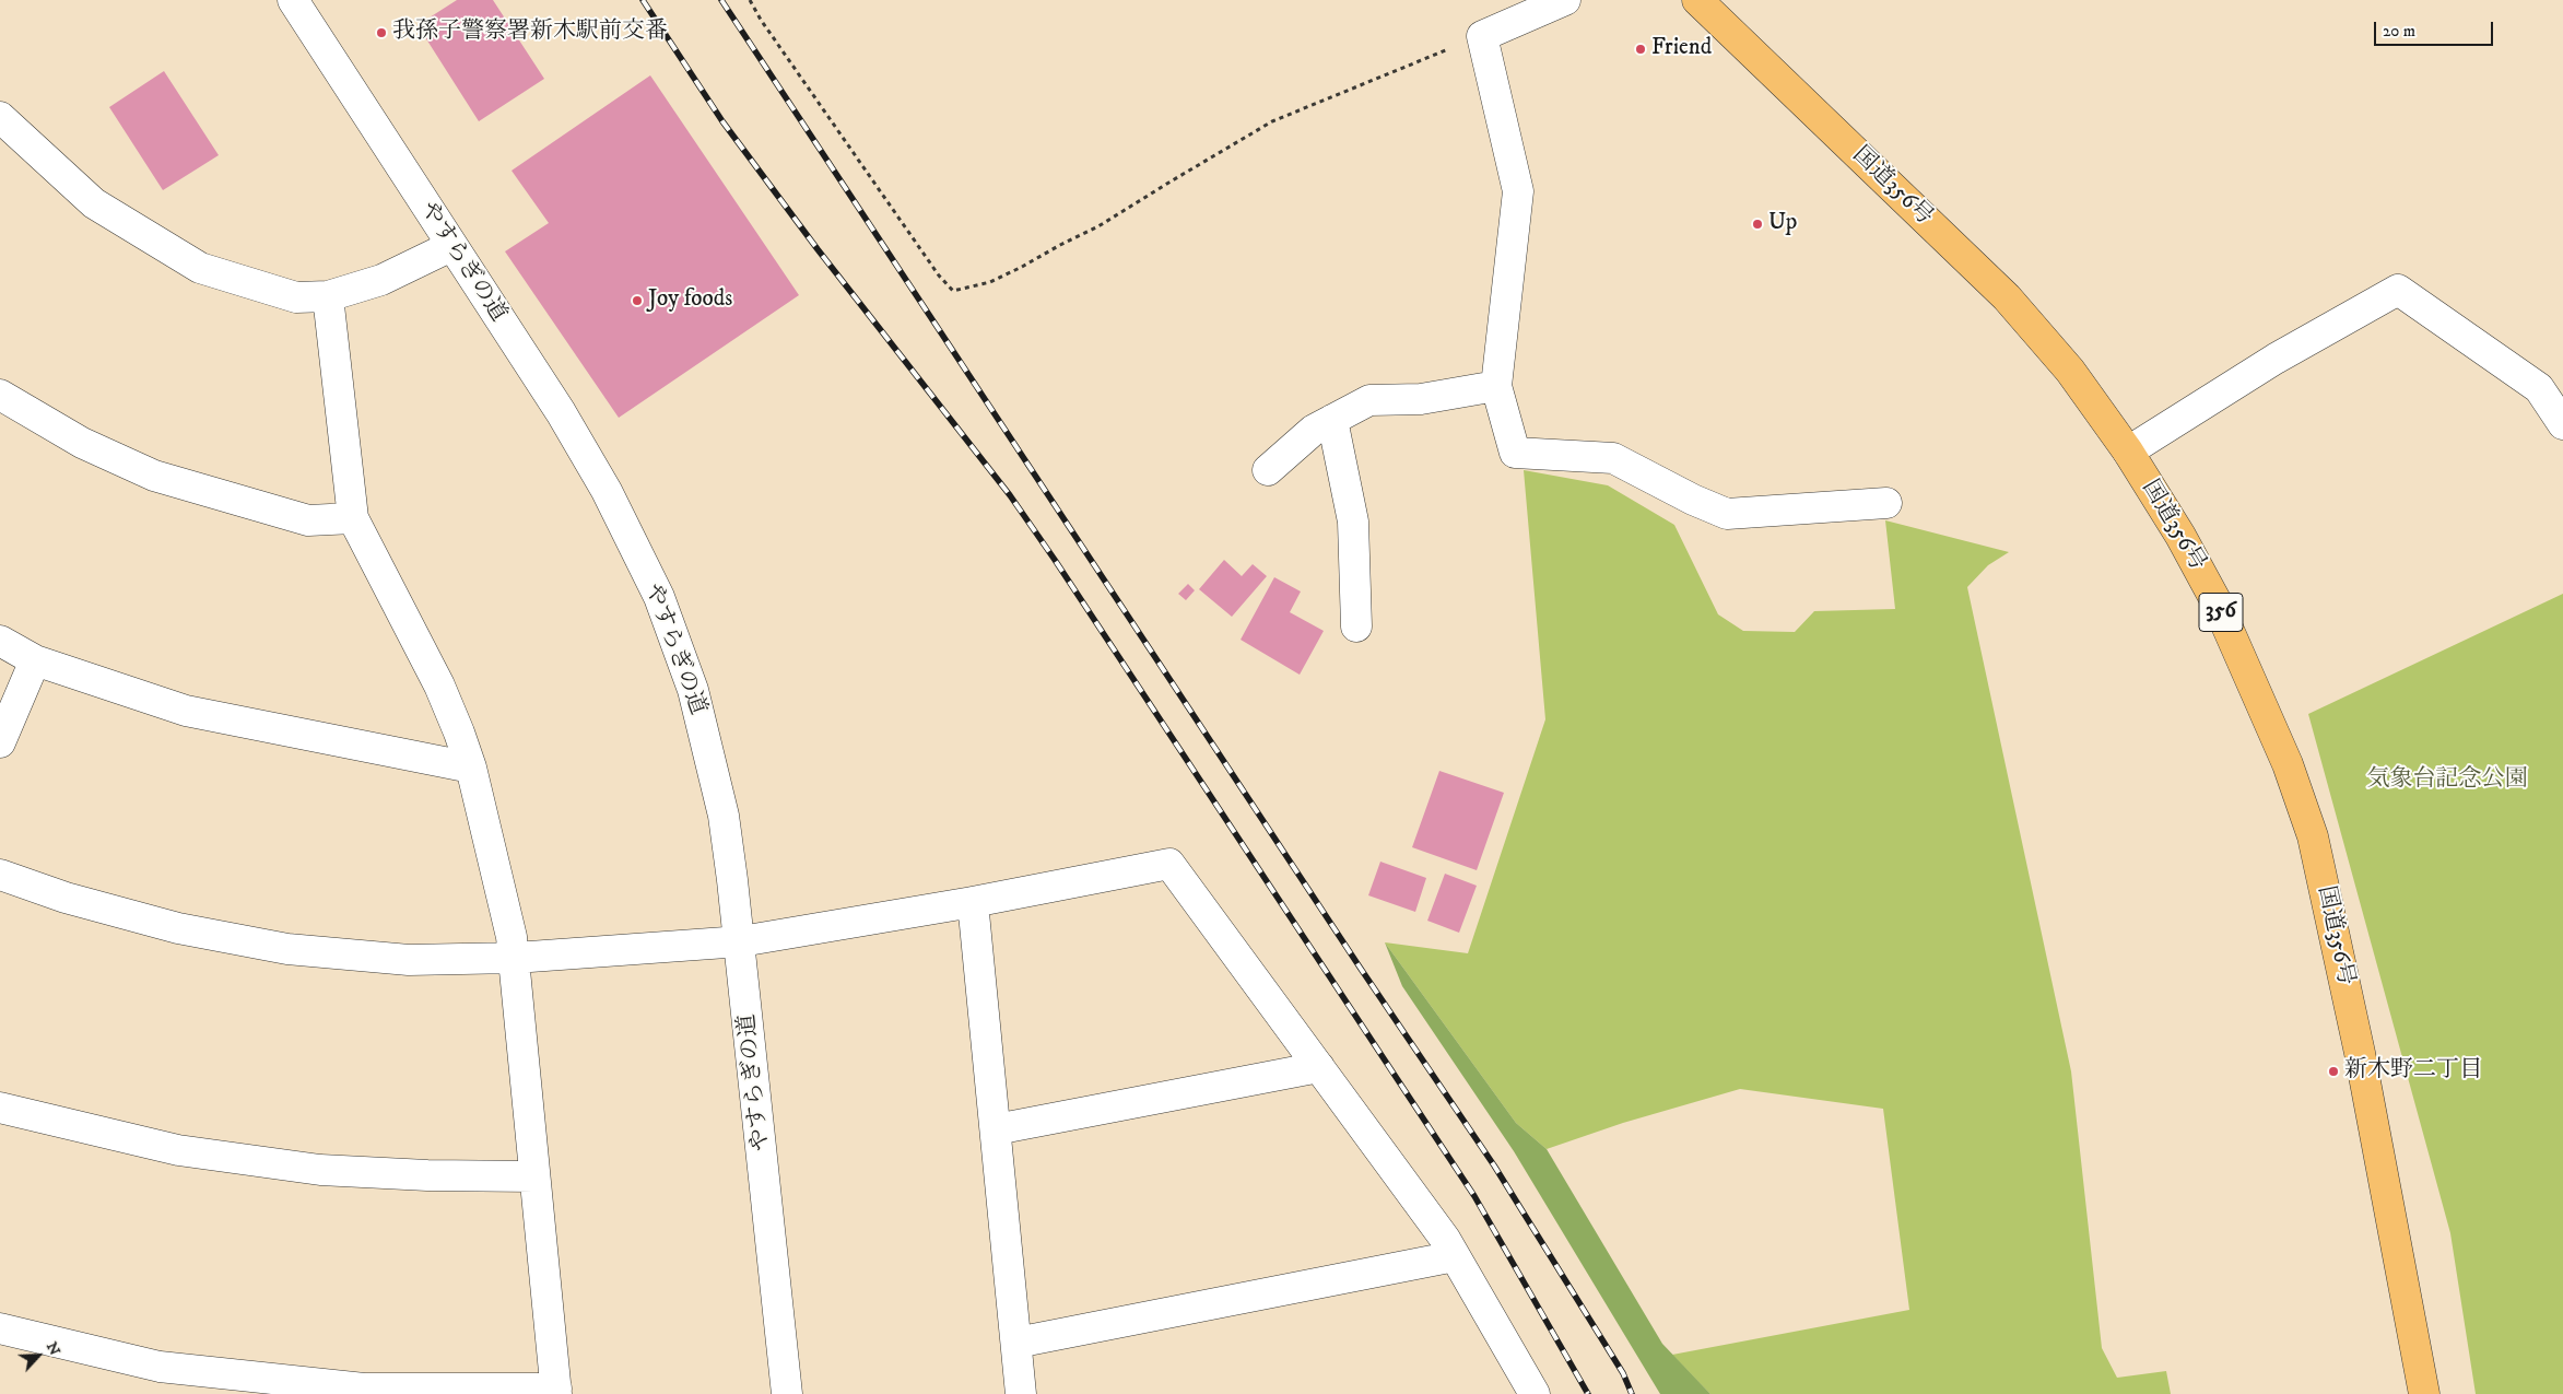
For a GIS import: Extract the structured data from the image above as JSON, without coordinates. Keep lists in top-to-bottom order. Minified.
{"streets":{"highway":["国道356号","356"],"street":["やすらぎの道"]},"parks":["気象台記念公園"],"places":["我孫子警察署新木駅前交番","Friend","Up","Joy foods","新木野二丁目"],"scale_bar":"20 m","north":"top right"}
